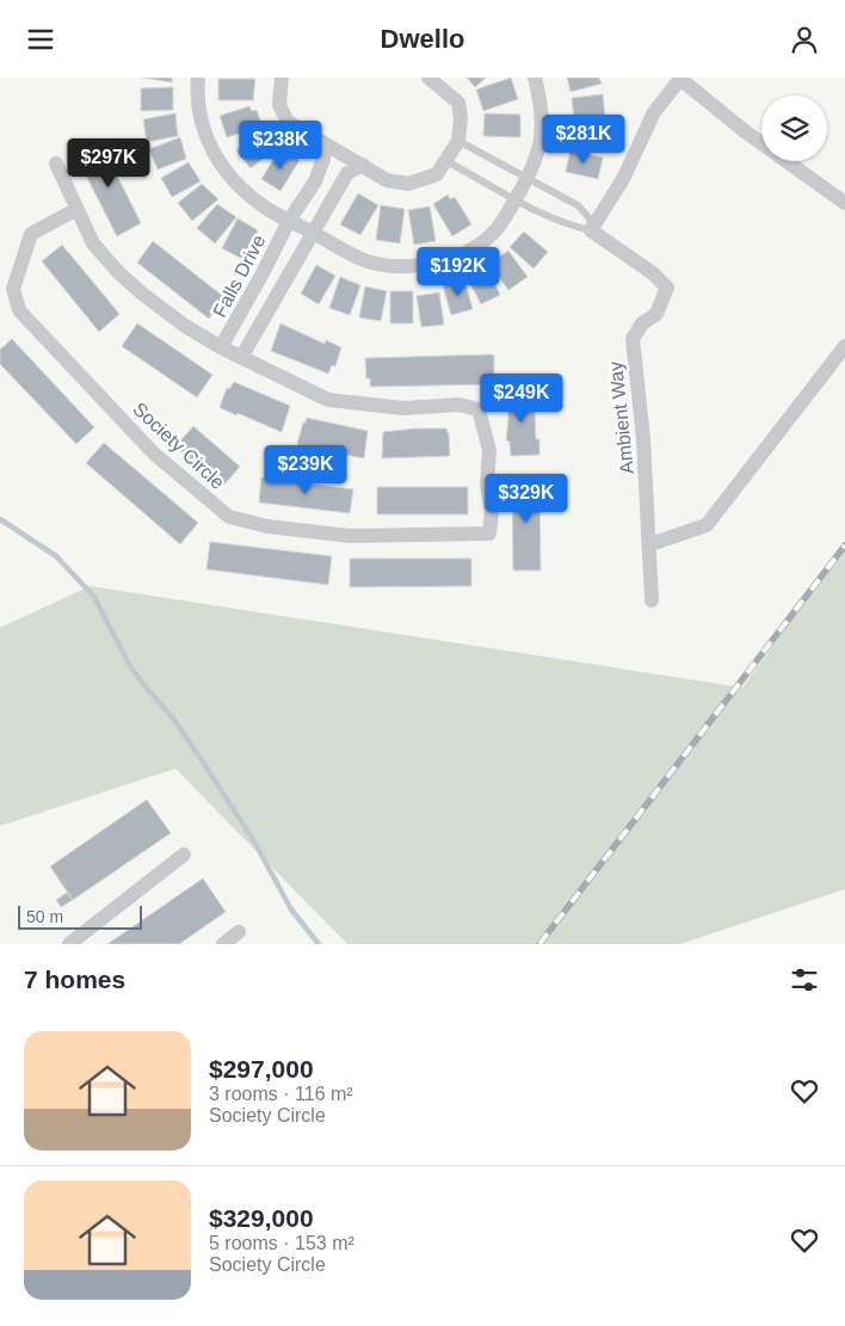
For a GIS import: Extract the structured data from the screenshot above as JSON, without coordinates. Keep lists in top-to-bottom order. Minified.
{"streets":{"street":["Falls Drive","Ambient Way","Society Circle"]},"crossings":[["Falls Drive","Ambient Way"],["Falls Drive","Society Circle"]],"scale_bar":"50 m","page":{"header":"Dwello","price":["$281K","$238K","$297K","$192K","$249K","$239K","$329K"],"scale":"50 m","heading":"7 homes","list":[{"name":"$297,000","note":"3 rooms · 116 m² · Society Circle"},{"name":"$329,000","note":"5 rooms · 153 m² · Society Circle"}]}}
